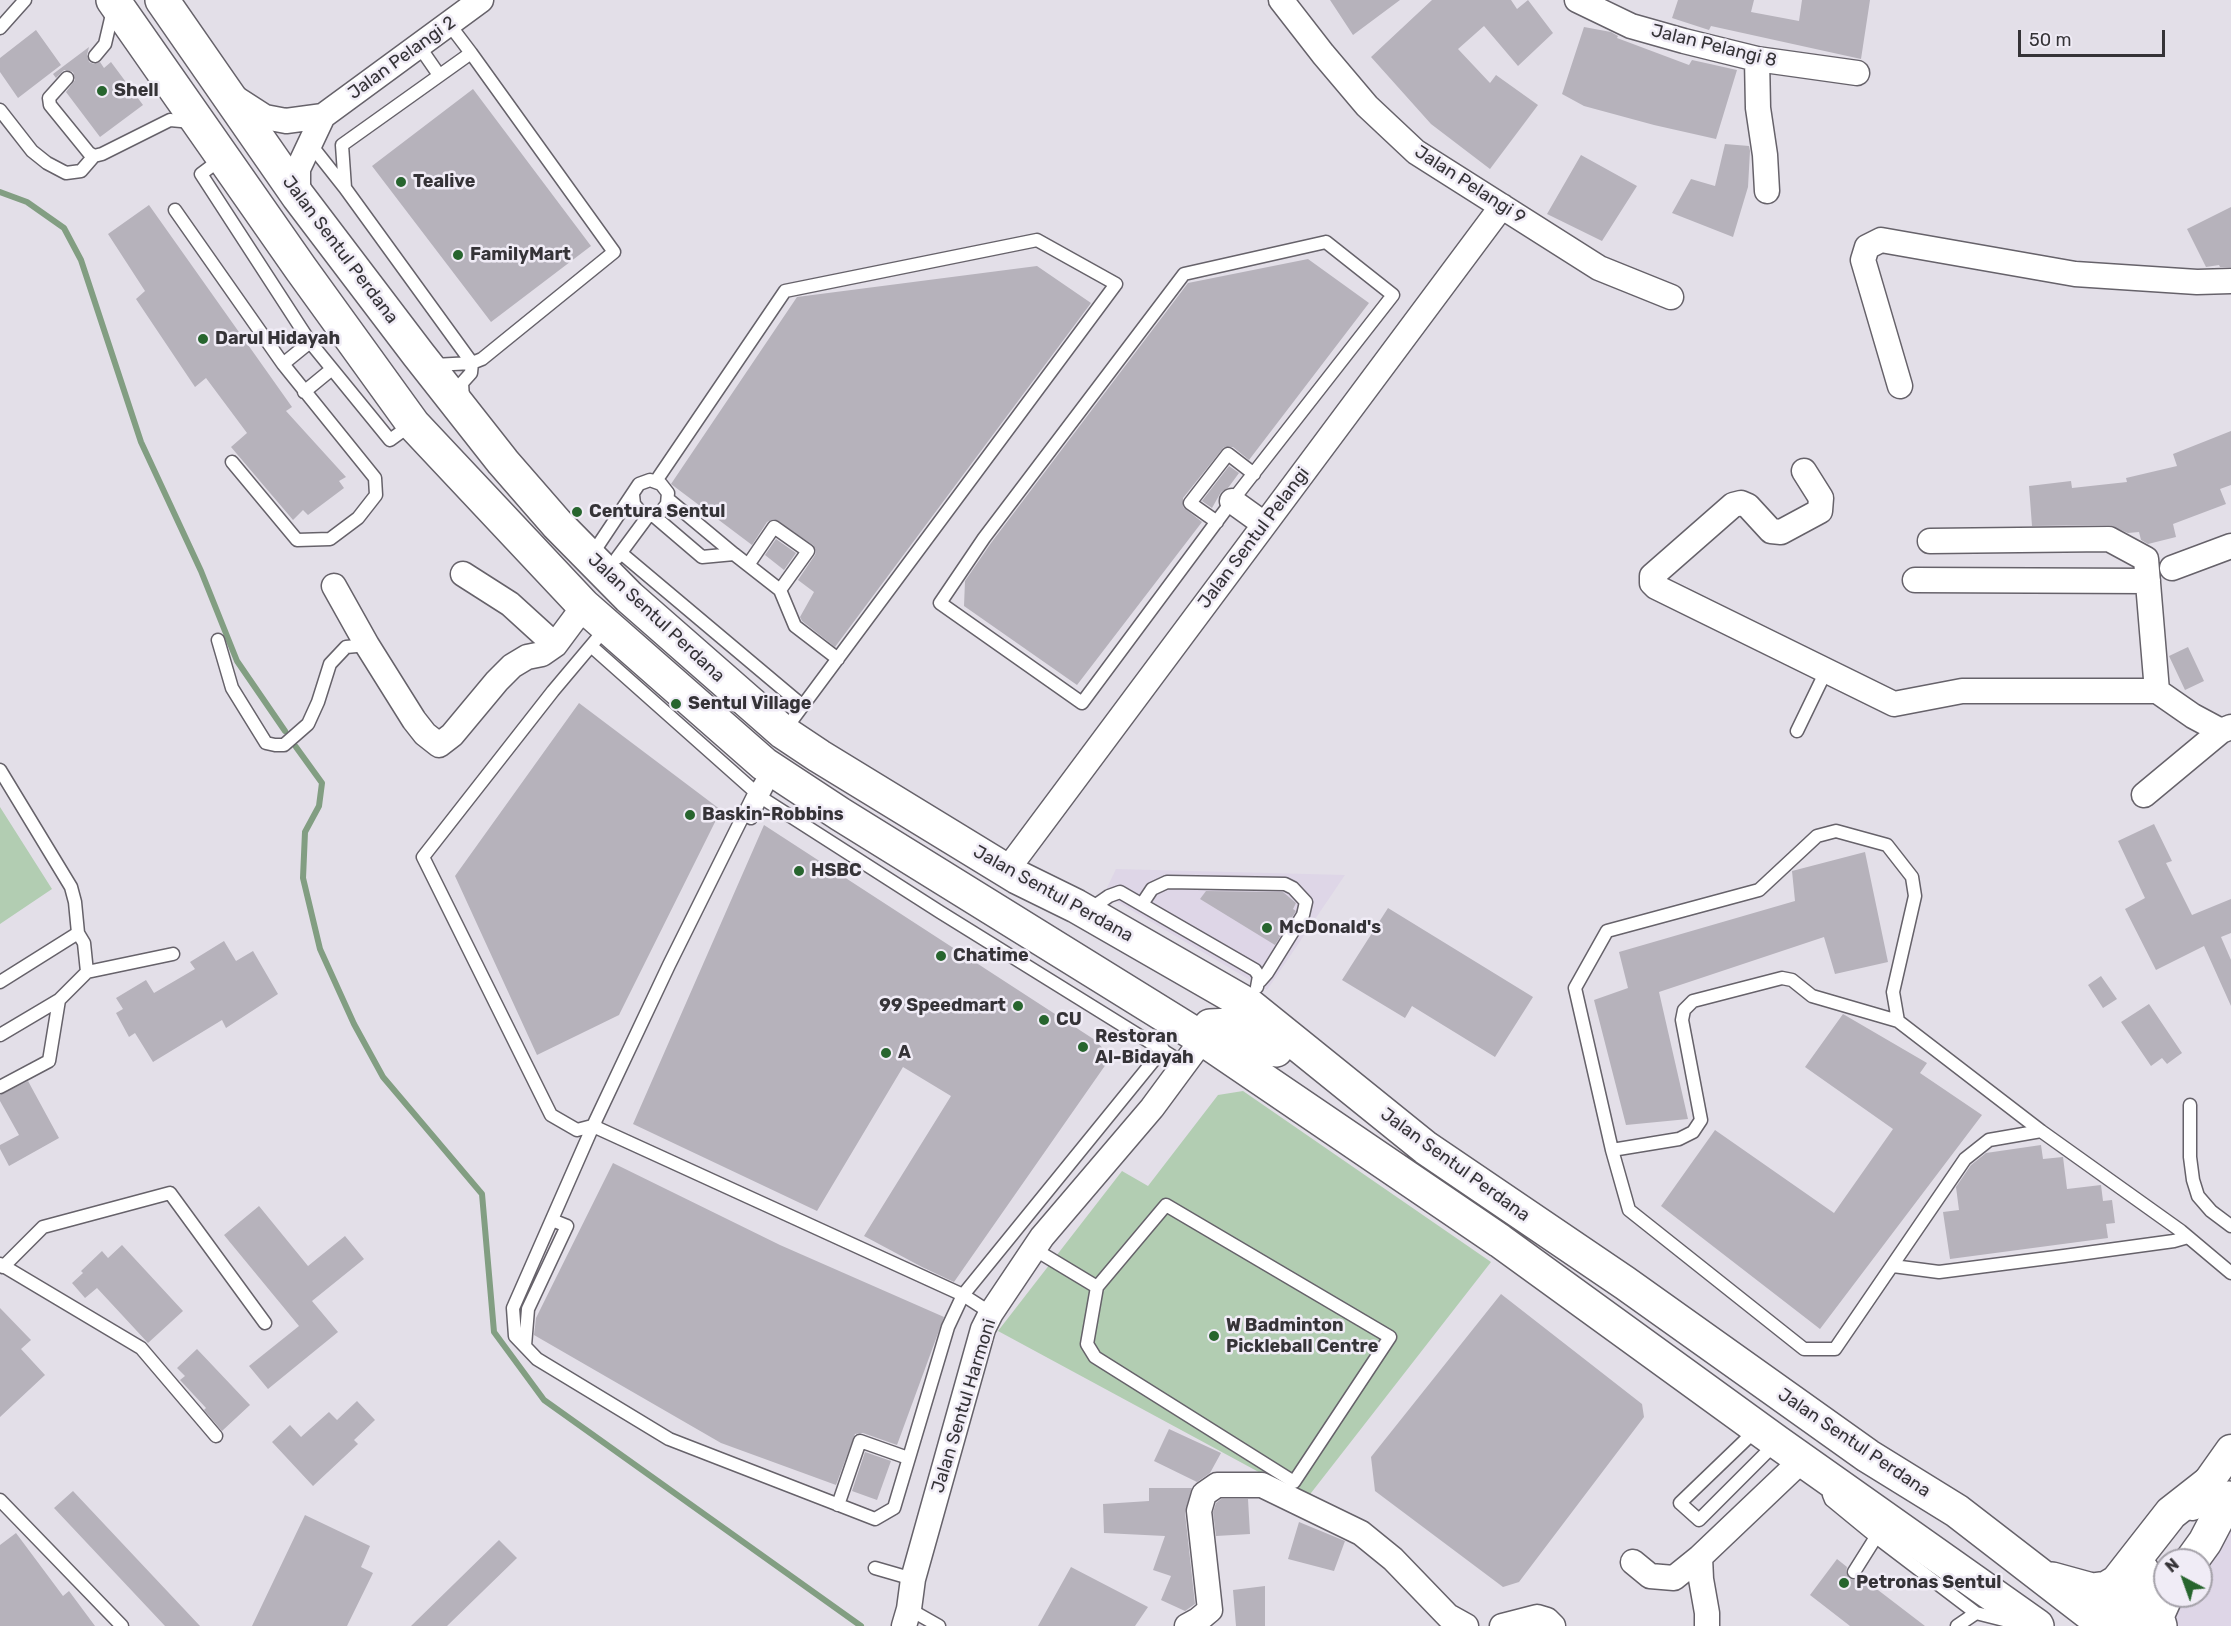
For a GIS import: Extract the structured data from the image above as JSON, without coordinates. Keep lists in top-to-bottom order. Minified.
{"streets":{"main road":["Jalan Sentul Perdana"],"street":["Jalan Pelangi 8","Jalan Pelangi 2","Jalan Pelangi 9","Jalan Sentul Pelangi","Jalan Sentul Harmoni"]},"crossings":[["Jalan Pelangi 2","Jalan Sentul Perdana"],["Jalan Pelangi 9","Jalan Sentul Pelangi"],["Jalan Sentul Perdana","Jalan Sentul Pelangi"],["Jalan Sentul Perdana","Jalan Sentul Harmoni"]],"places":["Shell","Tealive","FamilyMart","Darul Hidayah","Centura Sentul","Sentul Village","Baskin-Robbins","HSBC","McDonald's","Chatime","99 Speedmart","CU","Restoran Al-Bidayah","A","W Badminton Pickleball Centre","Petronas Sentul"],"scale_bar":"50 m","north":"top left"}
